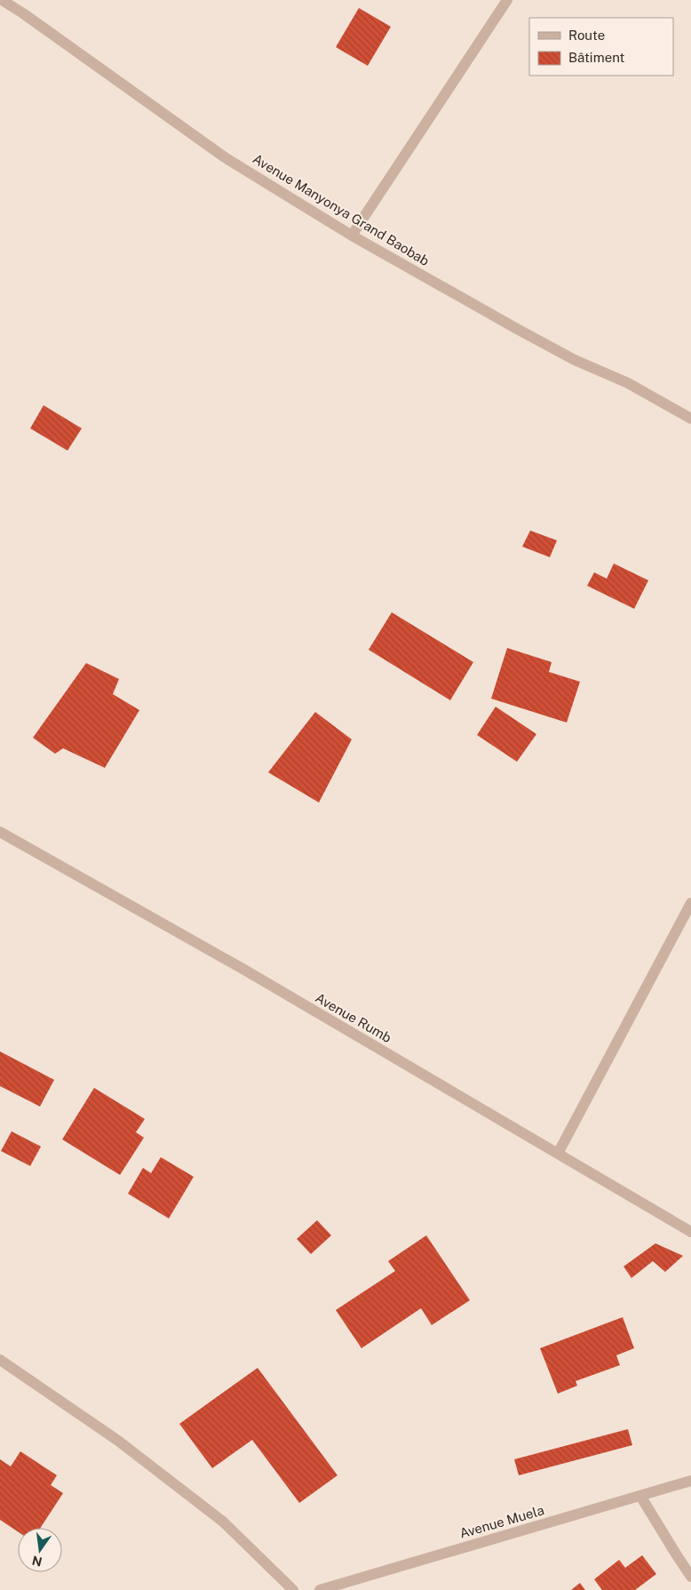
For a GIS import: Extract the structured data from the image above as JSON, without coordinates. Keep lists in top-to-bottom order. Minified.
{"streets":{"street":["Avenue Manyonya Grand Baobab","Avenue Rumb","Avenue Muela"]},"legend":["Route","Bâtiment"],"north":"bottom"}
